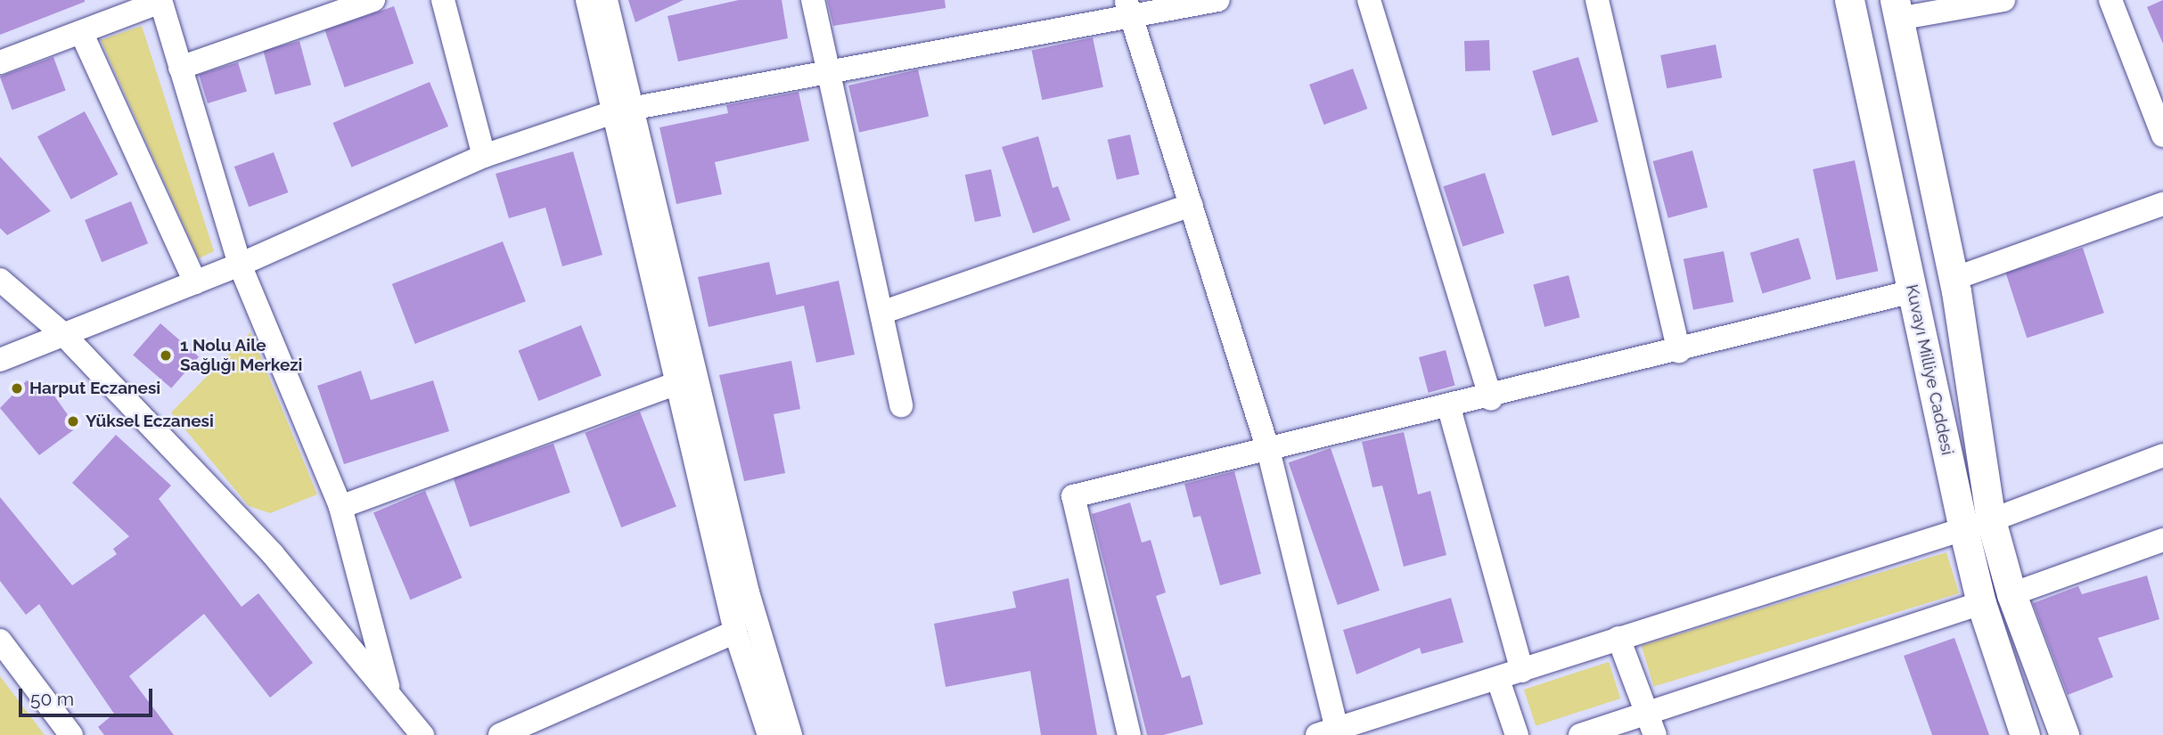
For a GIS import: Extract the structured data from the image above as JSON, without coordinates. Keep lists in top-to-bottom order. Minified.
{"streets":{"main road":["Kuvayı Milliye Caddesi"]},"places":["1 Nolu Aile Sağlığı Merkezi","Harput Eczanesi","Yüksel Eczanesi"],"scale_bar":"50 m"}
